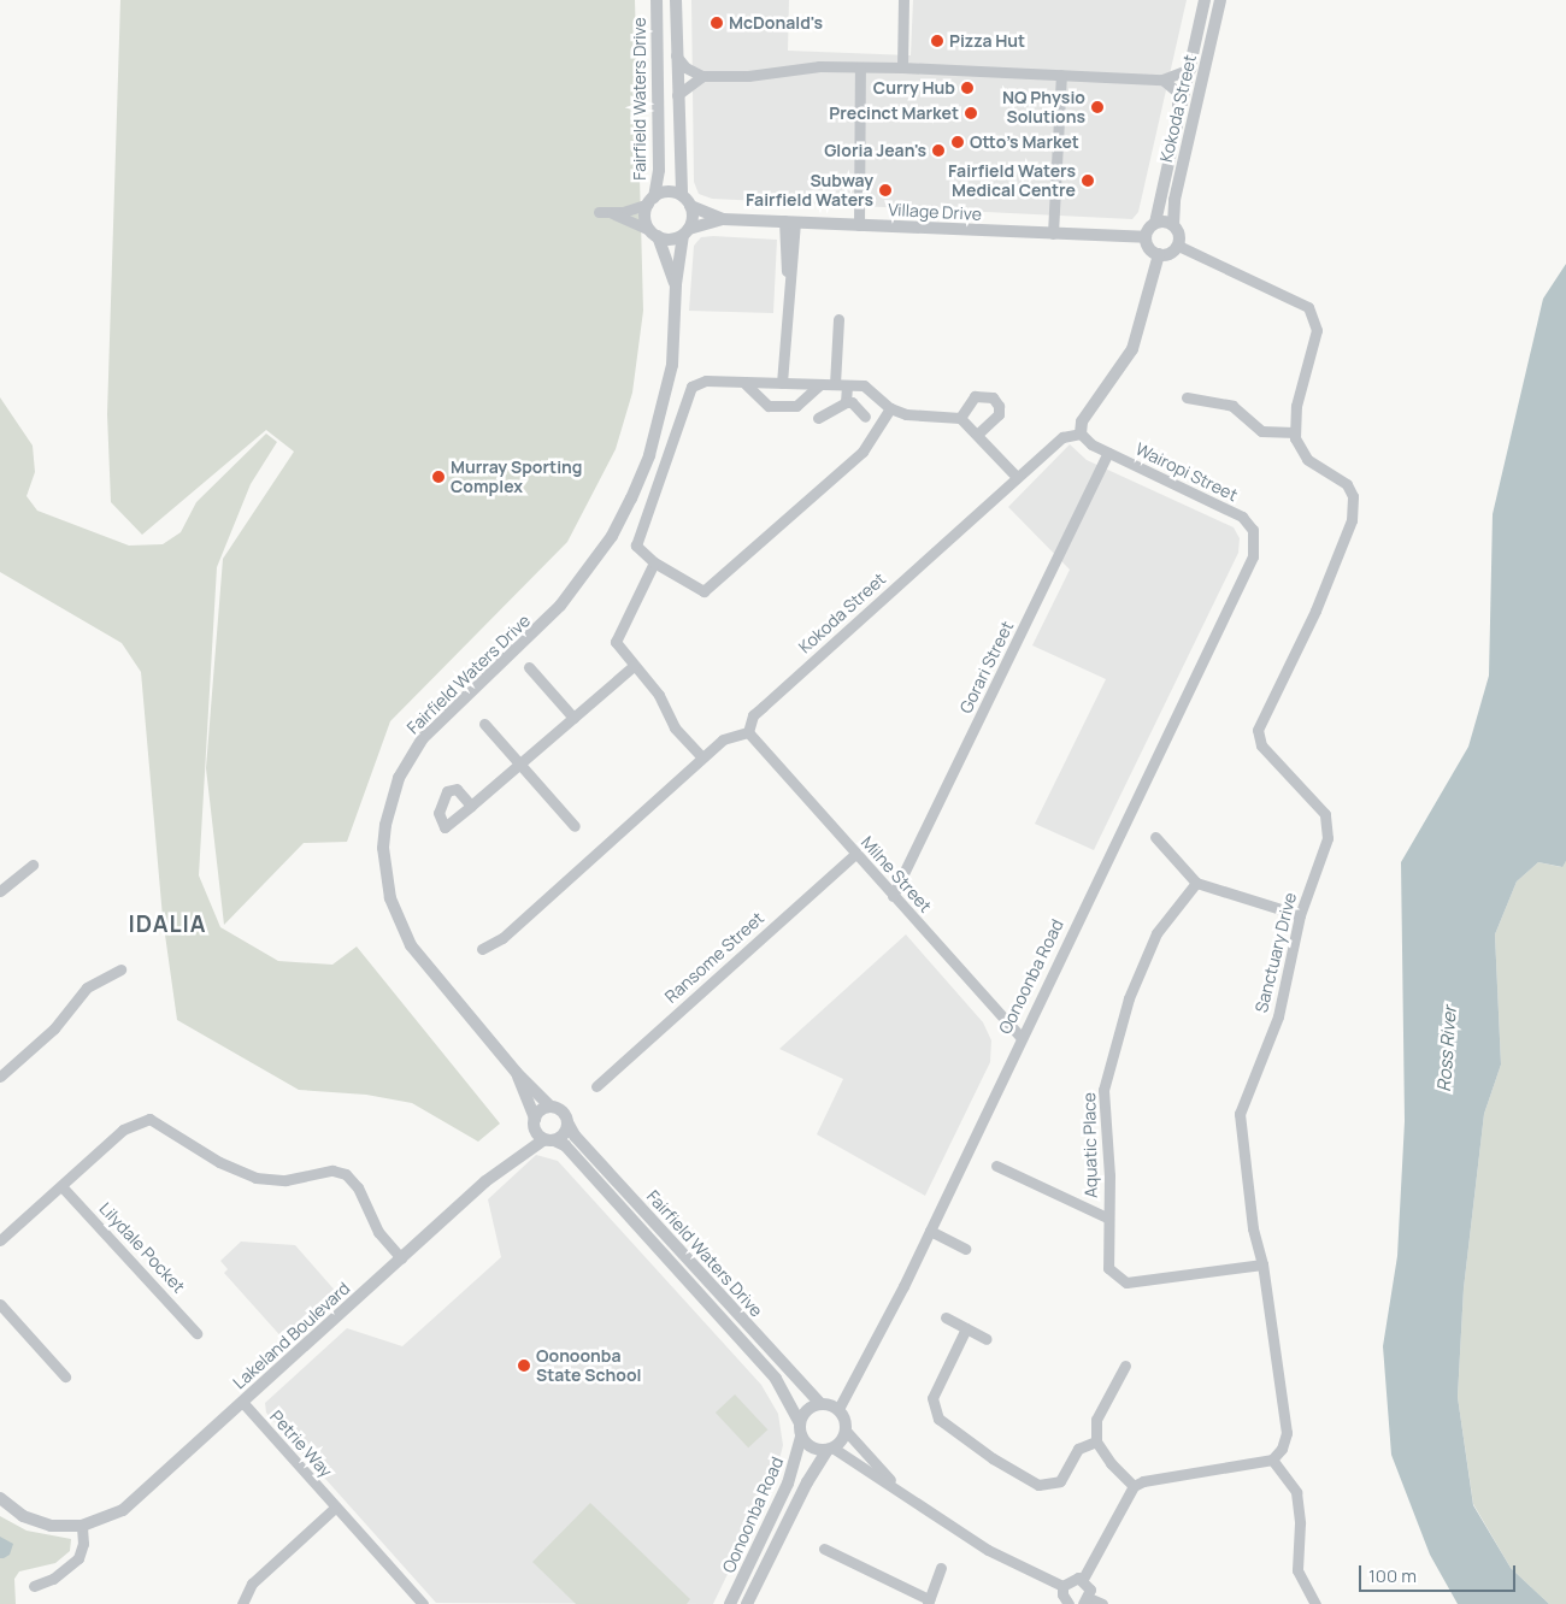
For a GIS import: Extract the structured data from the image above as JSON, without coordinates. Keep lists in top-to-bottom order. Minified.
{"streets":{"street":["Fairfield Waters Drive","Kokoda Street","Village Drive","Wairopi Street","Gorari Street","Milne Street","Sanctuary Drive","Ransome Street","Oonoonba Road","Aquatic Place","Lilydale Pocket","Lakeland Boulevard","Petrie Way"]},"crossings":[["Fairfield Waters Drive","Village Drive"],["Fairfield Waters Drive","Oonoonba Road"],["Fairfield Waters Drive","Lakeland Boulevard"],["Kokoda Street","Village Drive"],["Kokoda Street","Wairopi Street"],["Kokoda Street","Milne Street"],["Kokoda Street","Sanctuary Drive"],["Village Drive","Sanctuary Drive"],["Wairopi Street","Gorari Street"],["Wairopi Street","Oonoonba Road"],["Gorari Street","Milne Street"],["Milne Street","Ransome Street"],["Milne Street","Oonoonba Road"],["Sanctuary Drive","Aquatic Place"],["Lakeland Boulevard","Petrie Way"]],"districts":["IDALIA"],"water":["Ross River"],"places":["McDonald's","Pizza Hut","Curry Hub","NQ Physio Solutions","Precinct Market","Otto’s Market","Gloria Jean's","Fairfield Waters Medical Centre","Subway Fairfield Waters","Murray Sporting Complex","Oonoonba State School"],"scale_bar":"100 m"}
